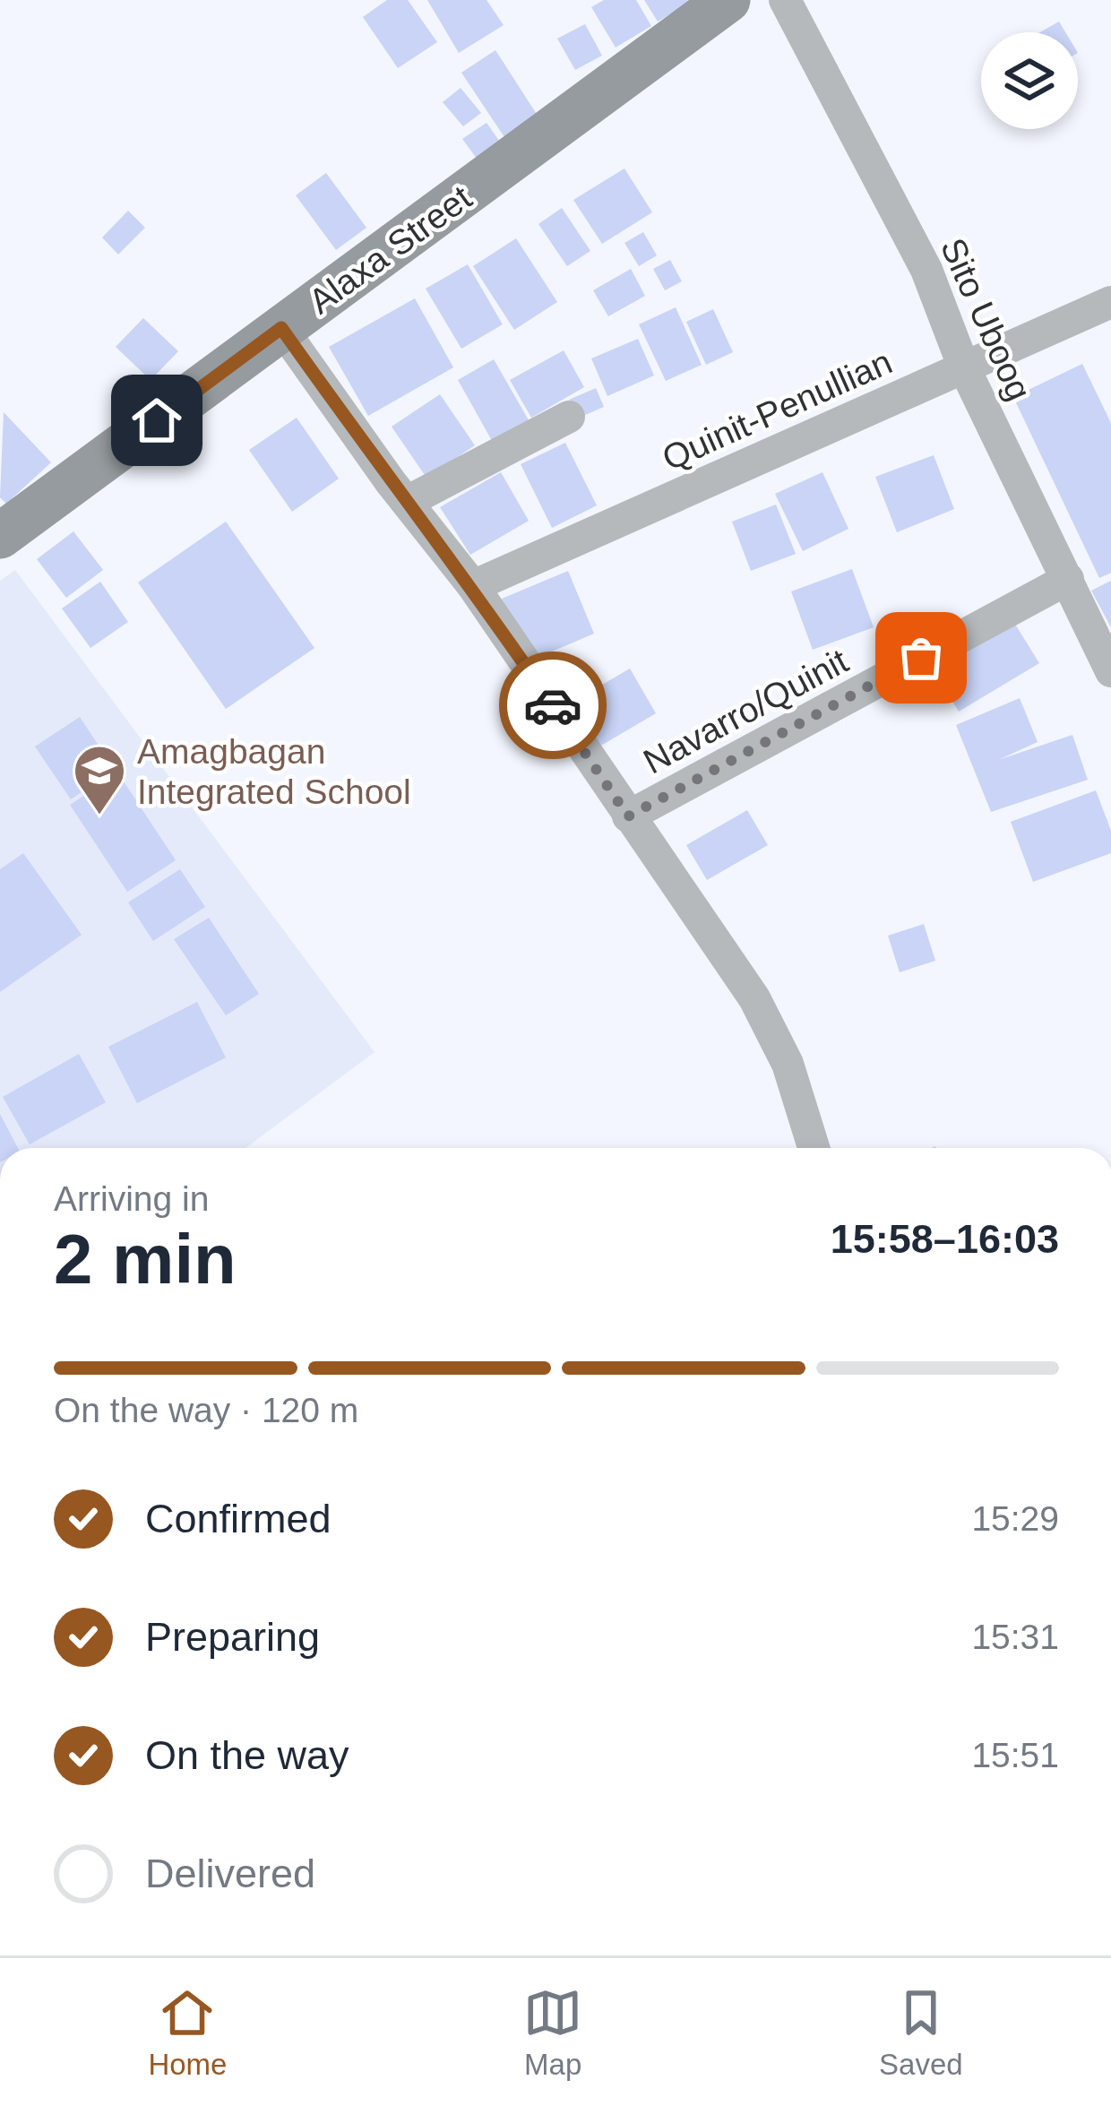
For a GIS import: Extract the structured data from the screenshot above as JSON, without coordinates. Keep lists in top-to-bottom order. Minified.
{"streets":{"street":["Alaxa Street","Sito Uboog","Quinit-Penullian","Navarro/Quinit"]},"crossings":[["Sito Uboog","Quinit-Penullian"],["Sito Uboog","Navarro/Quinit"]],"places":{"school or university":["Amagbagan Integrated School"]},"page":{"heading":["2 min","Arriving in","15:58–16:03"],"bar":"On the way · 120 m","list":[["Confirmed","15:29"],["Preparing","15:31"],["On the way","15:51"],"Delivered"],"tabs":["Home","Map","Saved"]}}
